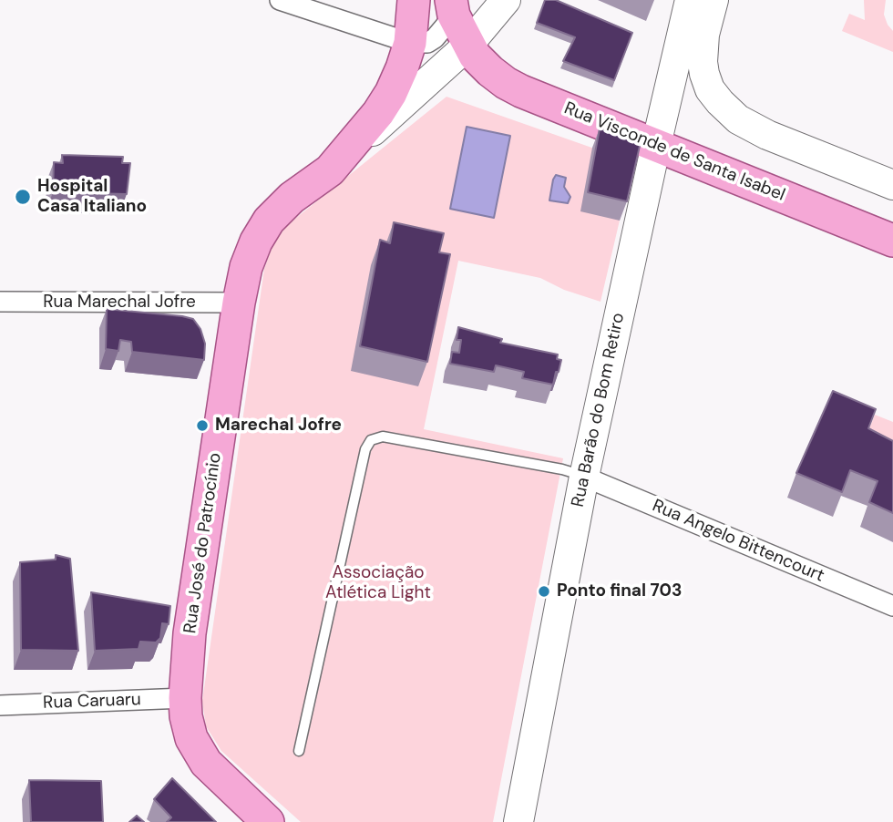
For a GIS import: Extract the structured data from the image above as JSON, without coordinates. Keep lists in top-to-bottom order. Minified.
{"streets":{"main road":["Rua Visconde de Santa Isabel","Rua Barão do Bom Retiro","Rua José do Patrocínio"],"street":["Rua Marechal Jofre","Rua Angelo Bittencourt","Rua Caruaru"]},"crossings":[["Rua Visconde de Santa Isabel","Rua Barão do Bom Retiro"],["Rua Visconde de Santa Isabel","Rua José do Patrocínio"],["Rua Marechal Jofre","Rua José do Patrocínio"],["Rua Barão do Bom Retiro","Rua Angelo Bittencourt"],["Rua José do Patrocínio","Rua Caruaru"]],"parks":["Associação Atlética Light"],"places":["Hospital Casa Italiano","Marechal Jofre","Ponto final 703"]}
